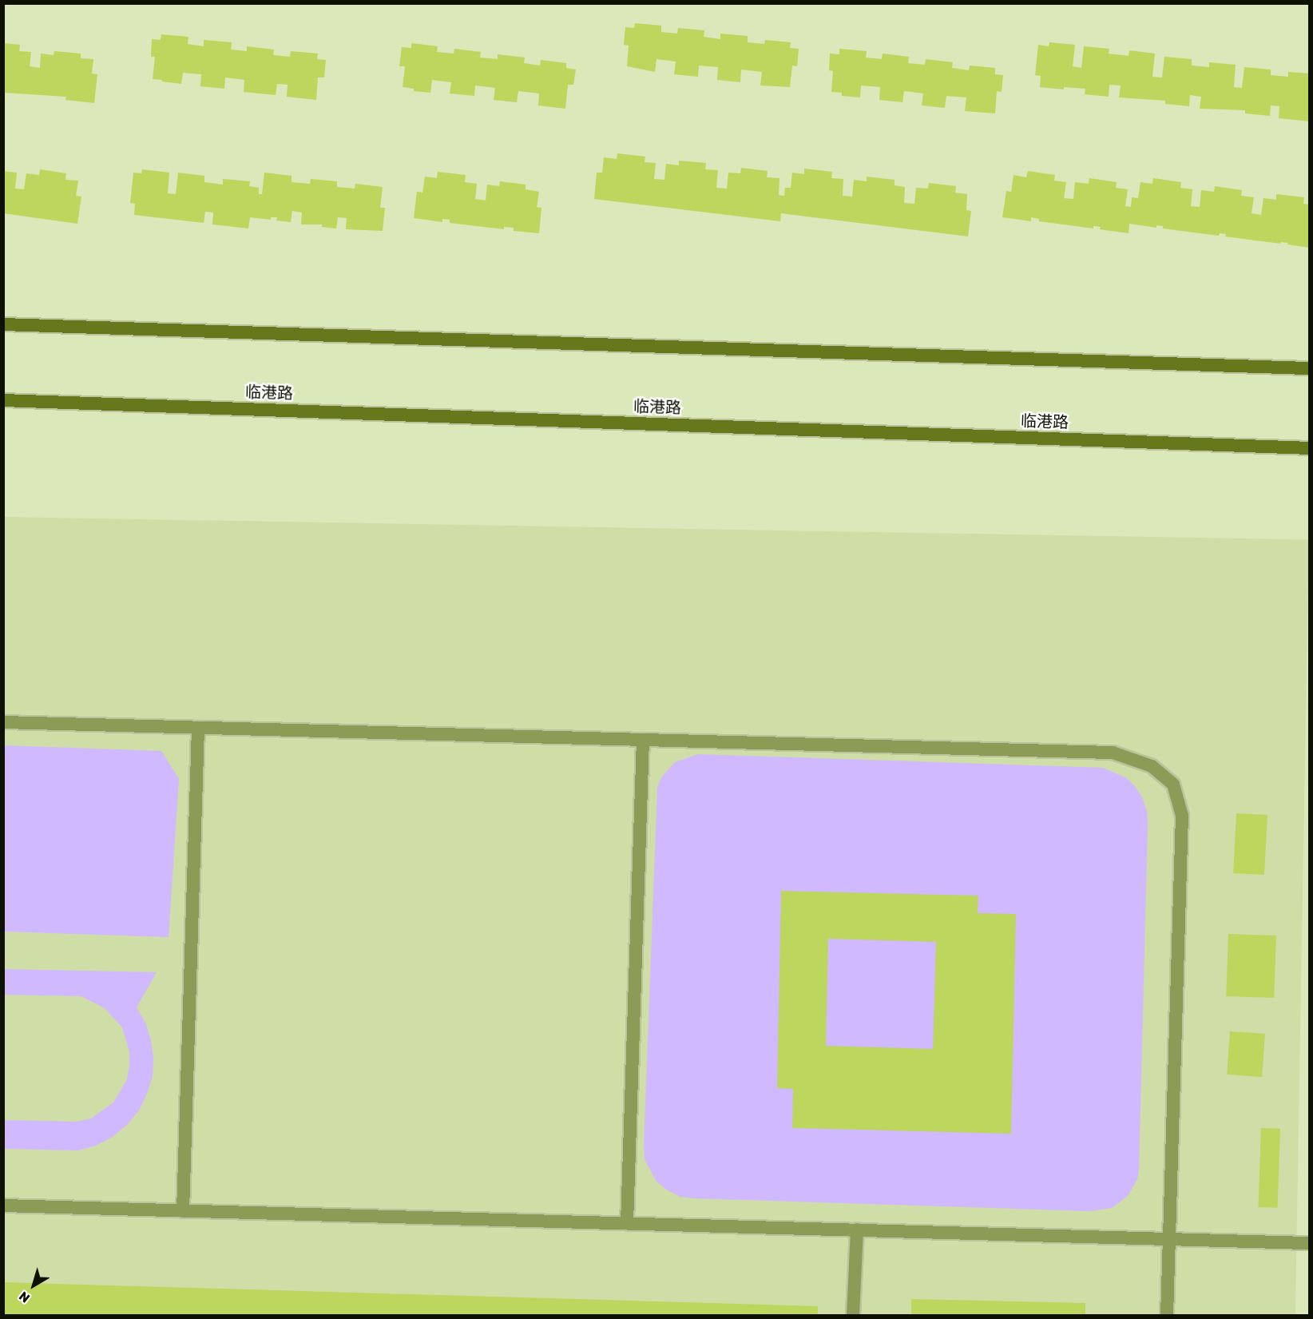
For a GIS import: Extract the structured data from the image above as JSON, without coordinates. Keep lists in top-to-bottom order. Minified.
{"streets":{"main road":["临港路"]},"north":"bottom left"}
